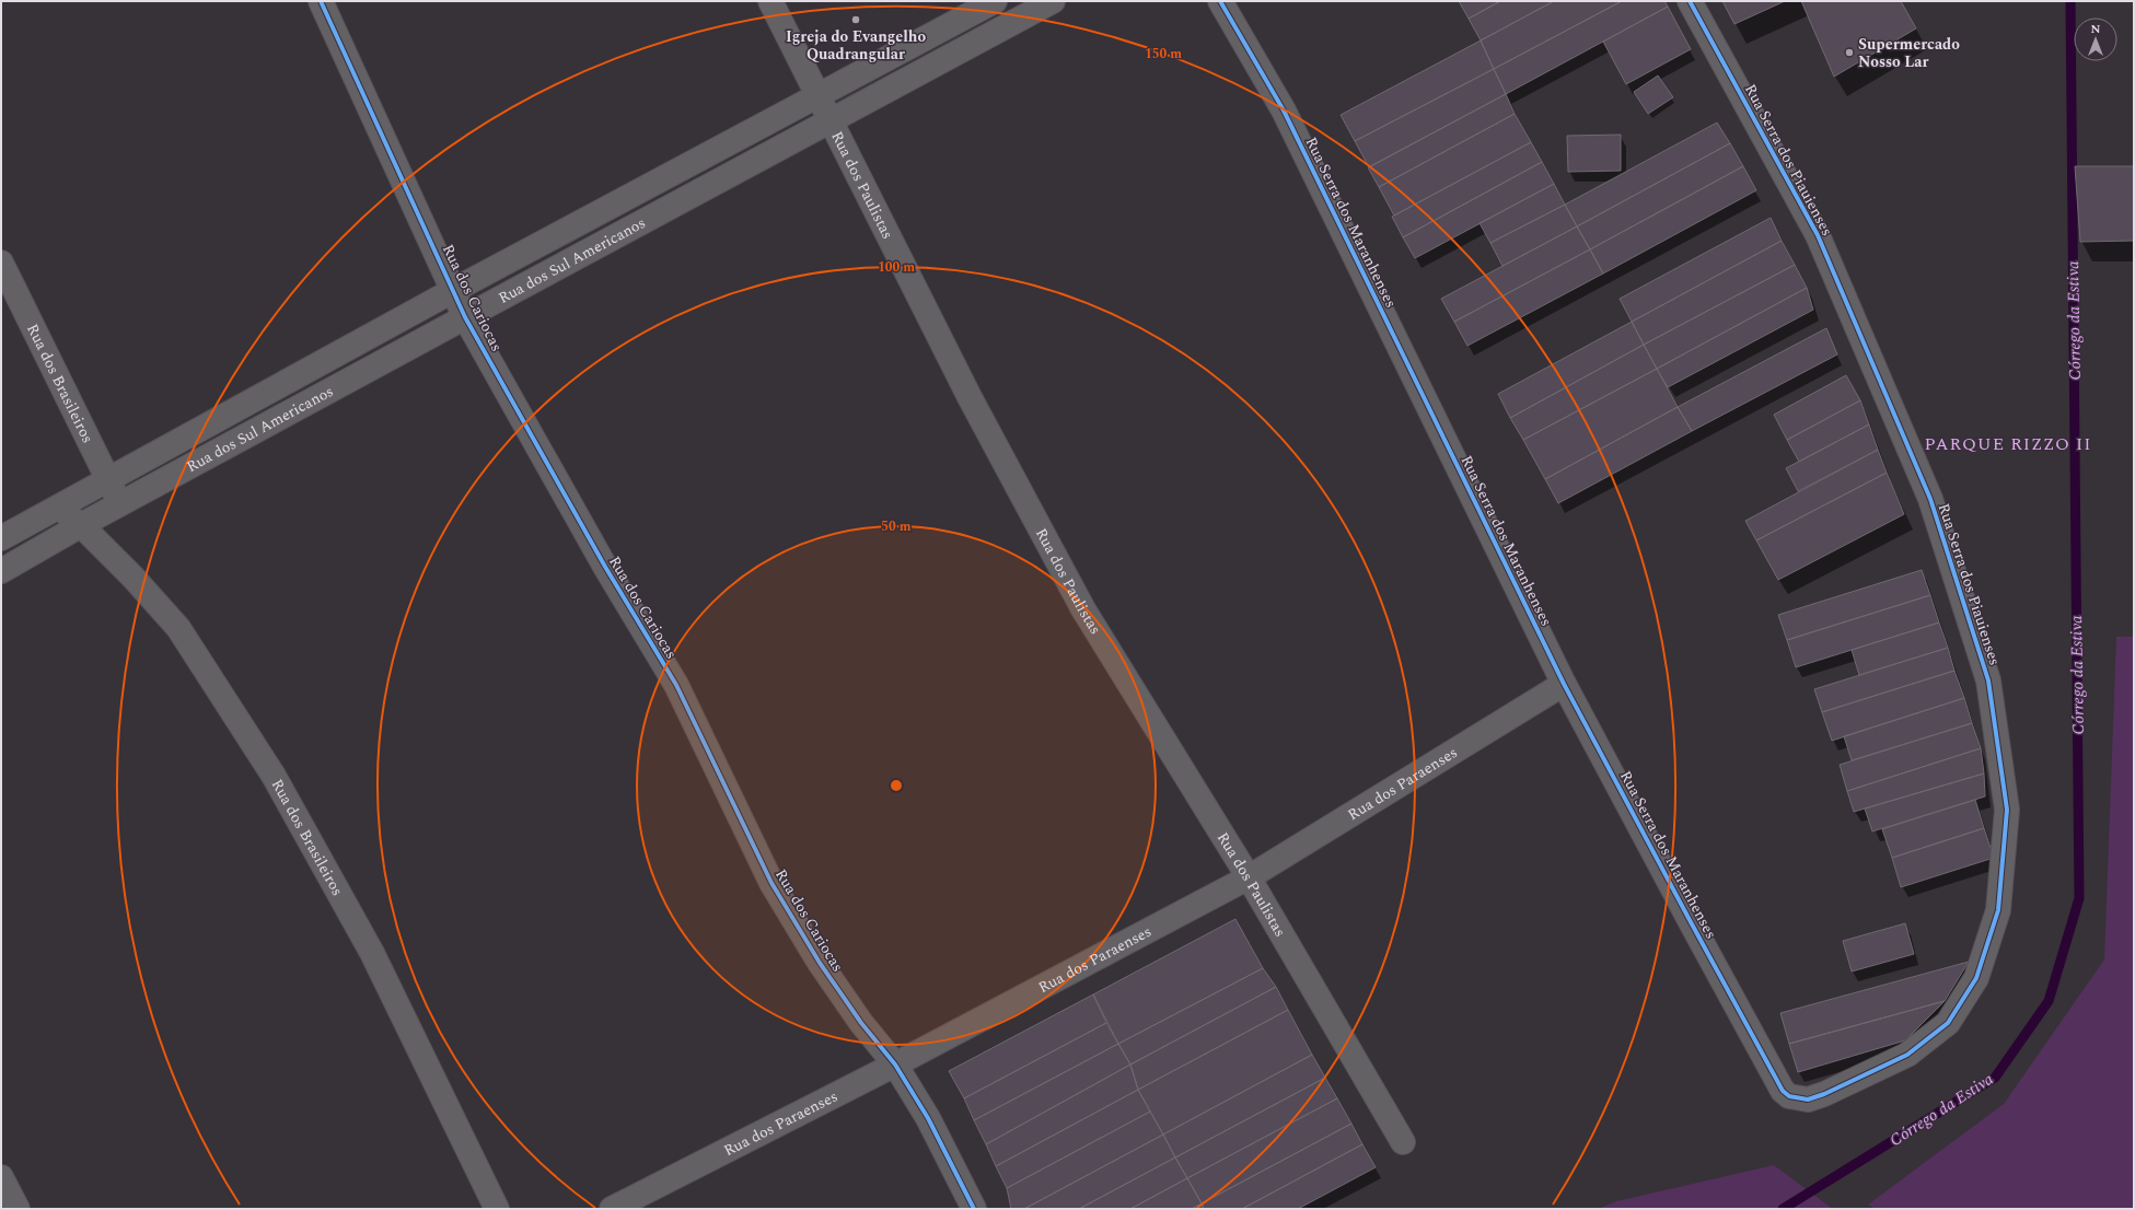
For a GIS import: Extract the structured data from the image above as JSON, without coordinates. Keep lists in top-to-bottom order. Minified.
{"streets":{"street":["Rua Serra dos Piauienses","Rua dos Paulistas","Rua Serra dos Maranhenses","Rua dos Sul Americanos","Rua dos Cariocas","Rua dos Brasileiros","Rua dos Paraenses"]},"crossings":[["Rua Serra dos Piauienses","Rua Serra dos Maranhenses"],["Rua dos Paulistas","Rua dos Sul Americanos"],["Rua dos Paulistas","Rua dos Paraenses"],["Rua Serra dos Maranhenses","Rua dos Paraenses"],["Rua dos Sul Americanos","Rua dos Cariocas"],["Rua dos Sul Americanos","Rua dos Brasileiros"],["Rua dos Cariocas","Rua dos Paraenses"]],"districts":["PARQUE RIZZO II"],"water":["Córrego da Estiva"],"places":["Igreja do Evangelho Quadrangular","Supermercado Nosso Lar"],"north":"top","rings":["150 m","100 m","50 m"]}
